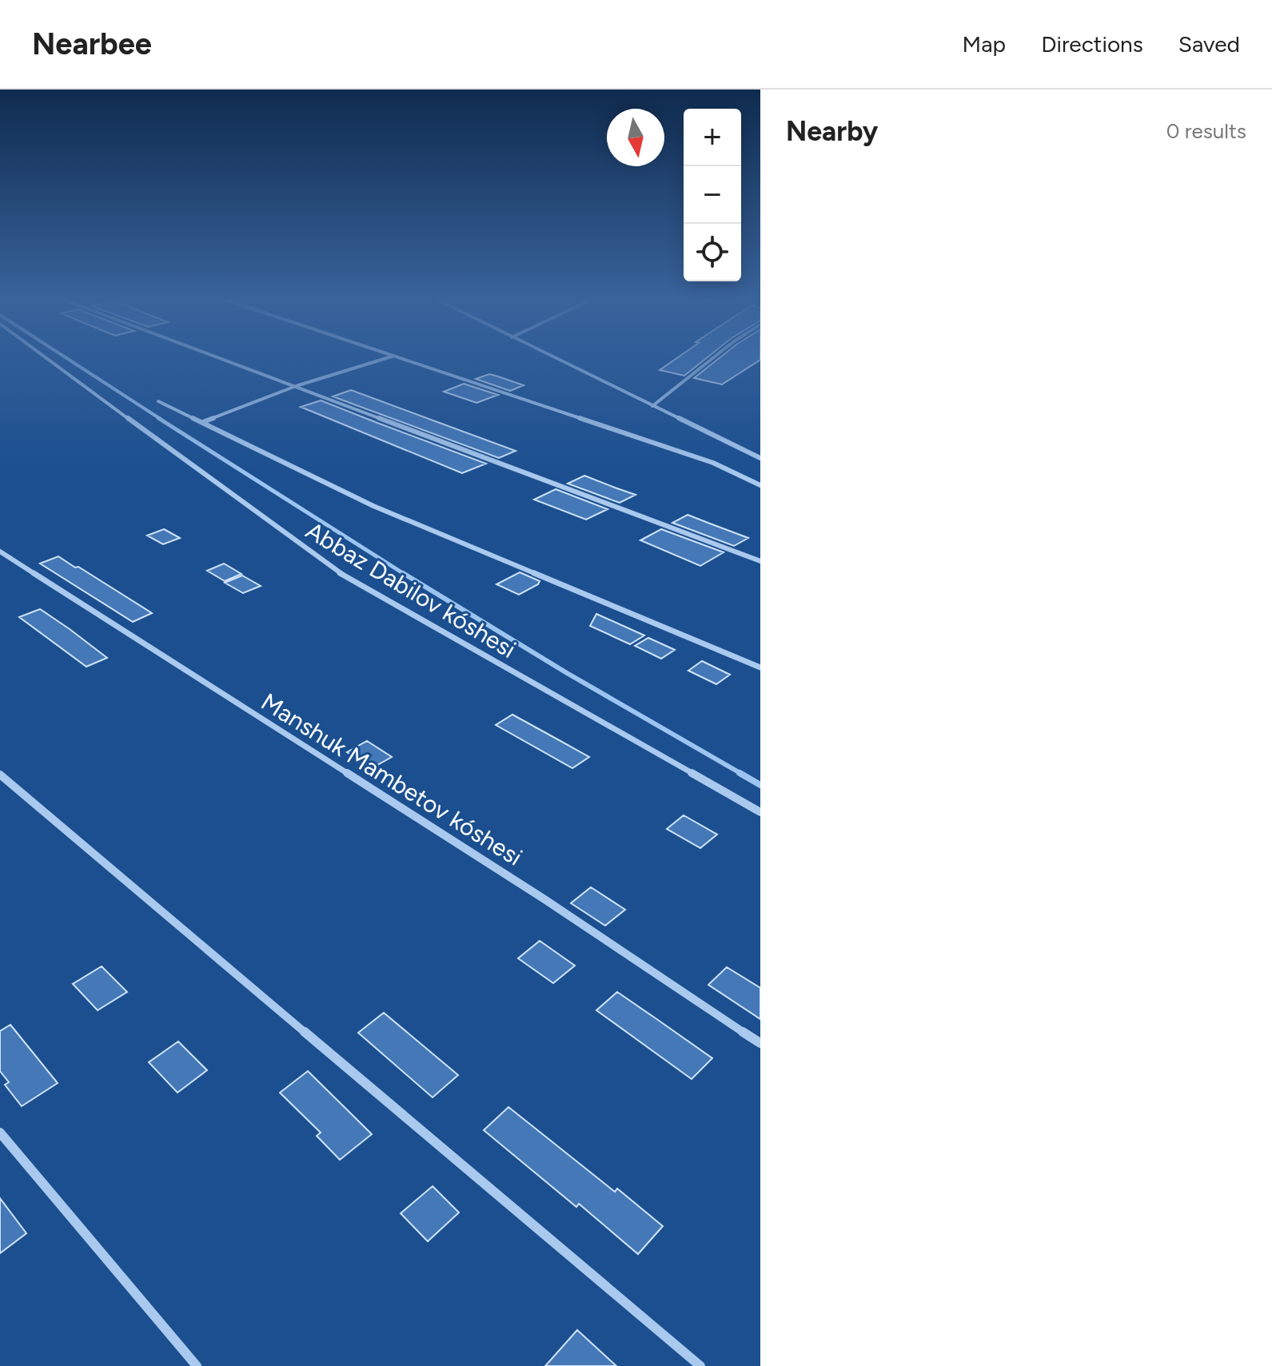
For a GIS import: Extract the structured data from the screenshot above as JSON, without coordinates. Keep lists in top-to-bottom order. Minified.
{"streets":{"street":["Abbaz Dabilov kóshesi","Manshuk Mambetov kóshesi"]},"north":"bottom","page":{"header":"Nearbee","nav":["Map","Directions","Saved"],"heading":["Nearby","0 results"],"map_buttons":["+","−"]}}
